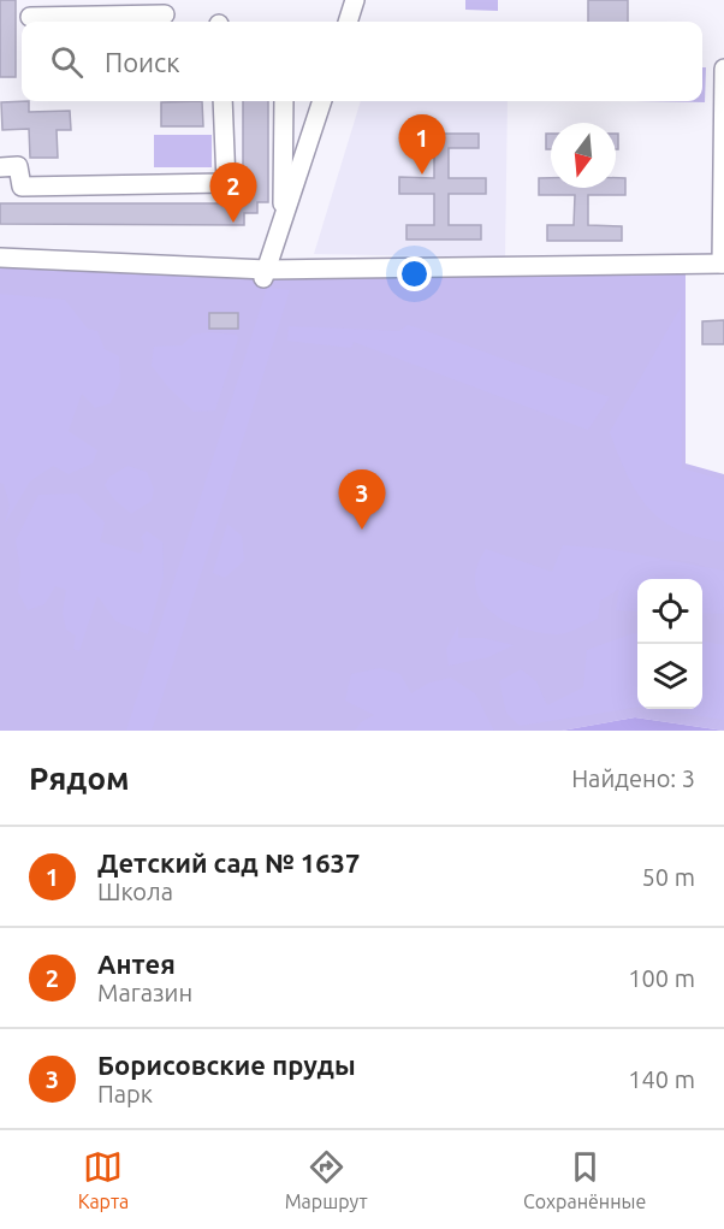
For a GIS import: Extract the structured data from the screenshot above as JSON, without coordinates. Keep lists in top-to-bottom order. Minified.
{"north":"bottom","page":{"search":"Поиск","pins":["1","2","3"],"heading":["Рядом","Найдено: 3"],"list":[{"mark":"1","name":"Детский сад № 1637","note":"Школа","value":"50 m"},{"mark":"2","name":"Антея","note":"Магазин","value":"100 m"},{"mark":"3","name":"Борисовские пруды","note":"Парк","value":"140 m"}],"nav":["Карта","Маршрут","Сохранённые"]}}
